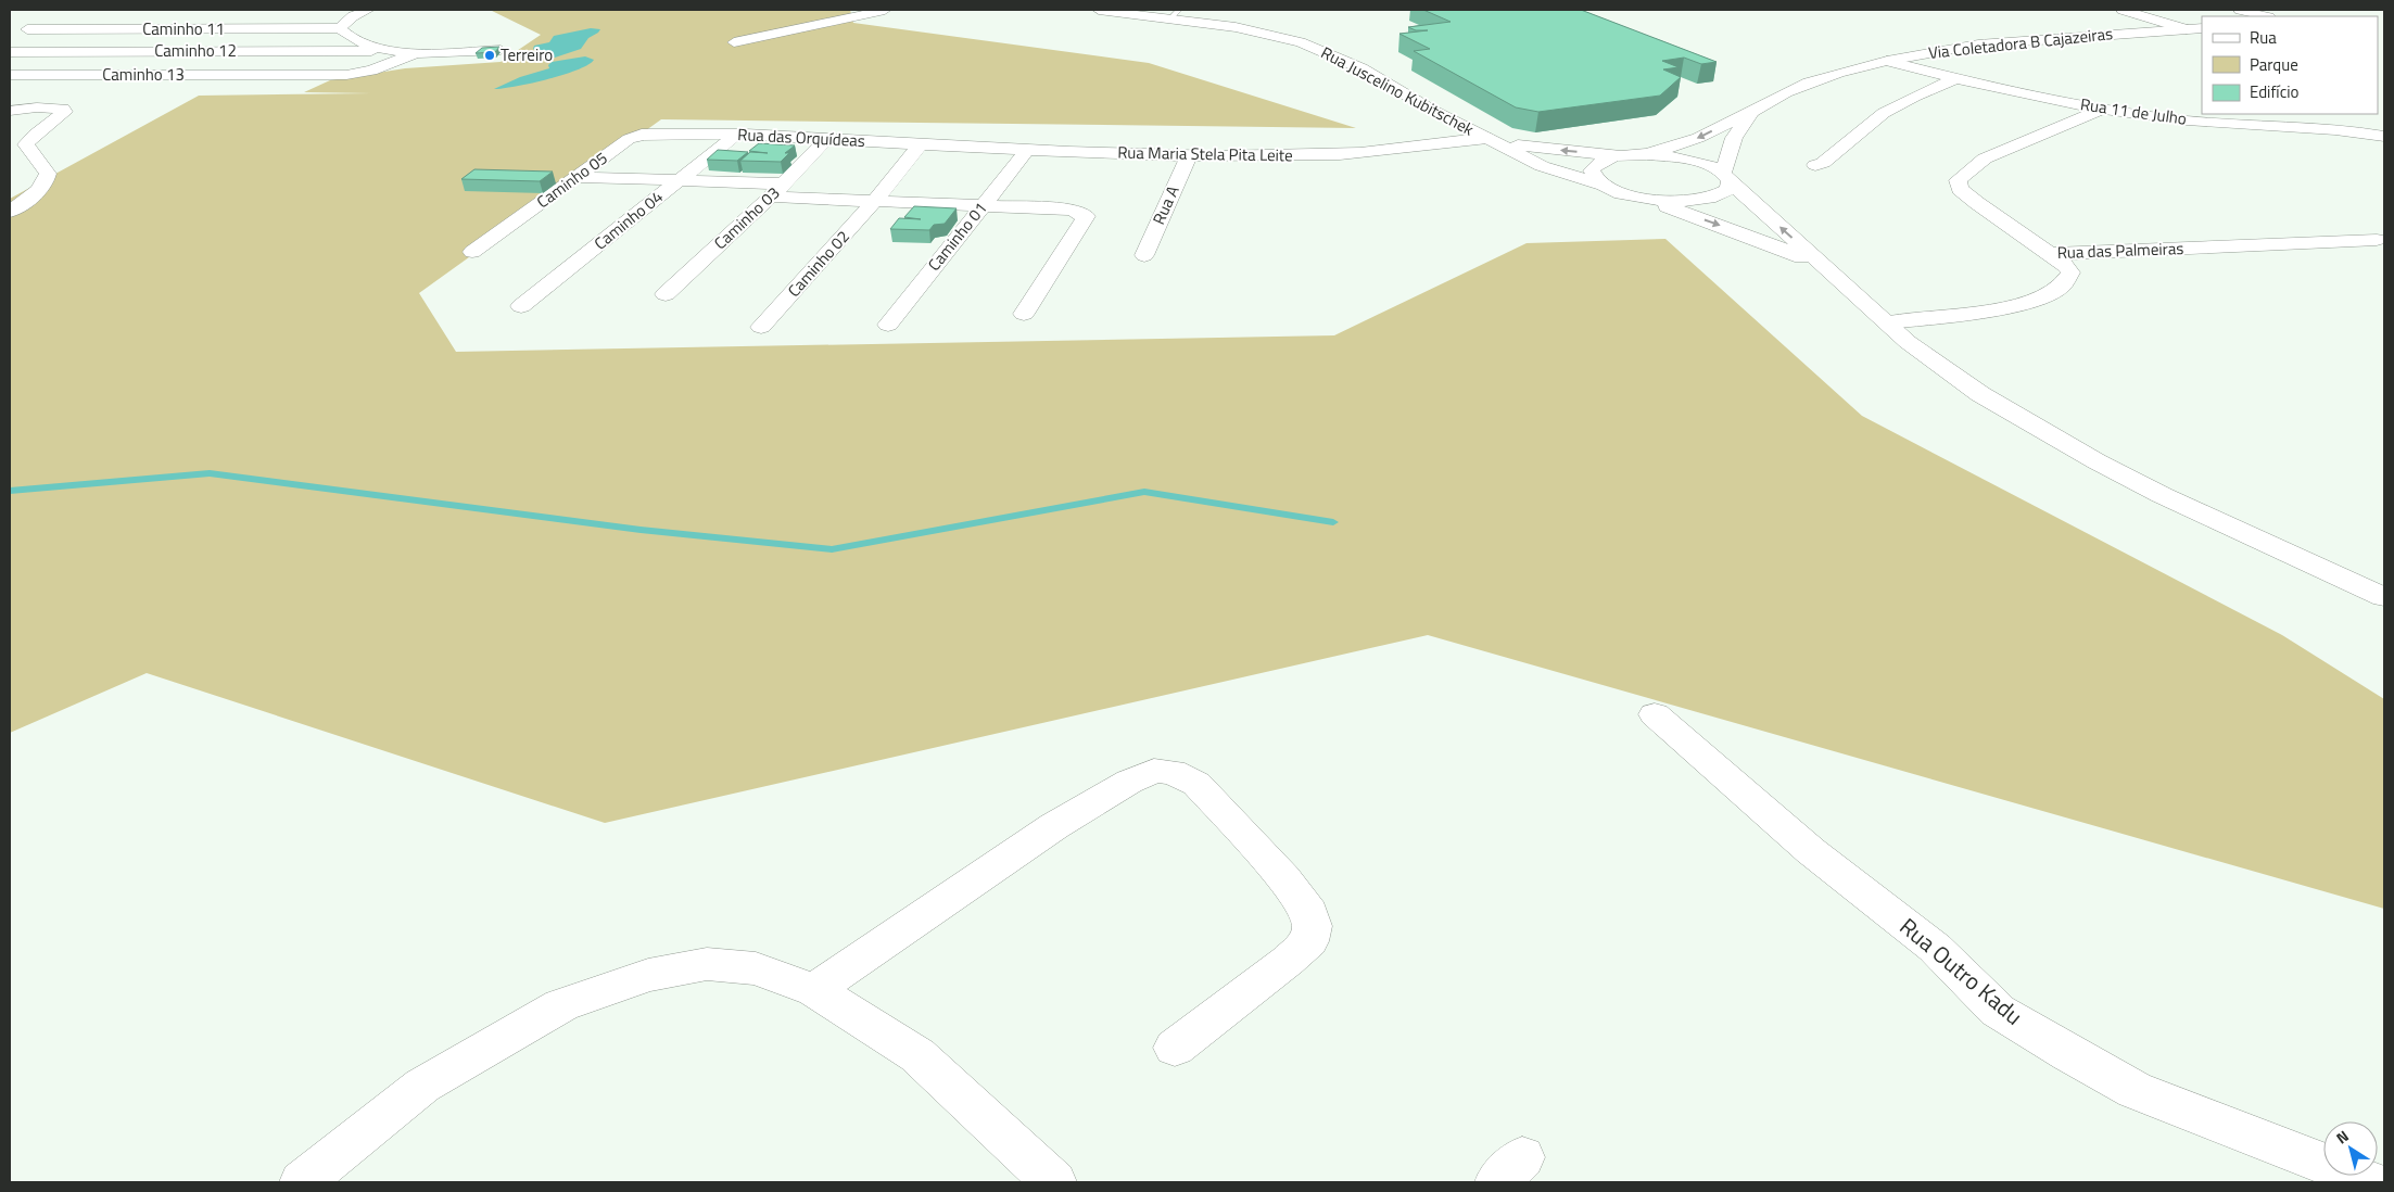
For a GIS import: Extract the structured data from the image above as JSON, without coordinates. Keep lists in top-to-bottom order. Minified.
{"streets":{"street":["Caminho 11","Via Coletadora B Cajazeiras","Caminho 12","Caminho 13","Rua Juscelino Kubitschek","Rua 11 de Julho","Rua das Orquídeas","Rua Maria Stela Pita Leite","Caminho 05","Rua A","Caminho 03","Caminho 04","Caminho 01","Rua das Palmeiras","Caminho 02","Rua Outro Kadu"]},"crossings":[["Via Coletadora B Cajazeiras","Rua 11 de Julho"],["Rua Juscelino Kubitschek","Rua Maria Stela Pita Leite"],["Rua 11 de Julho","Rua das Palmeiras"],["Rua das Orquídeas","Rua Maria Stela Pita Leite"],["Rua das Orquídeas","Caminho 05"],["Rua das Orquídeas","Caminho 03"],["Rua das Orquídeas","Caminho 04"],["Rua das Orquídeas","Caminho 02"],["Rua Maria Stela Pita Leite","Rua A"],["Rua Maria Stela Pita Leite","Caminho 01"],["Rua Maria Stela Pita Leite","Caminho 02"]],"places":["Terreiro"],"legend":["Rua","Parque","Edifício"],"north":"top left"}
